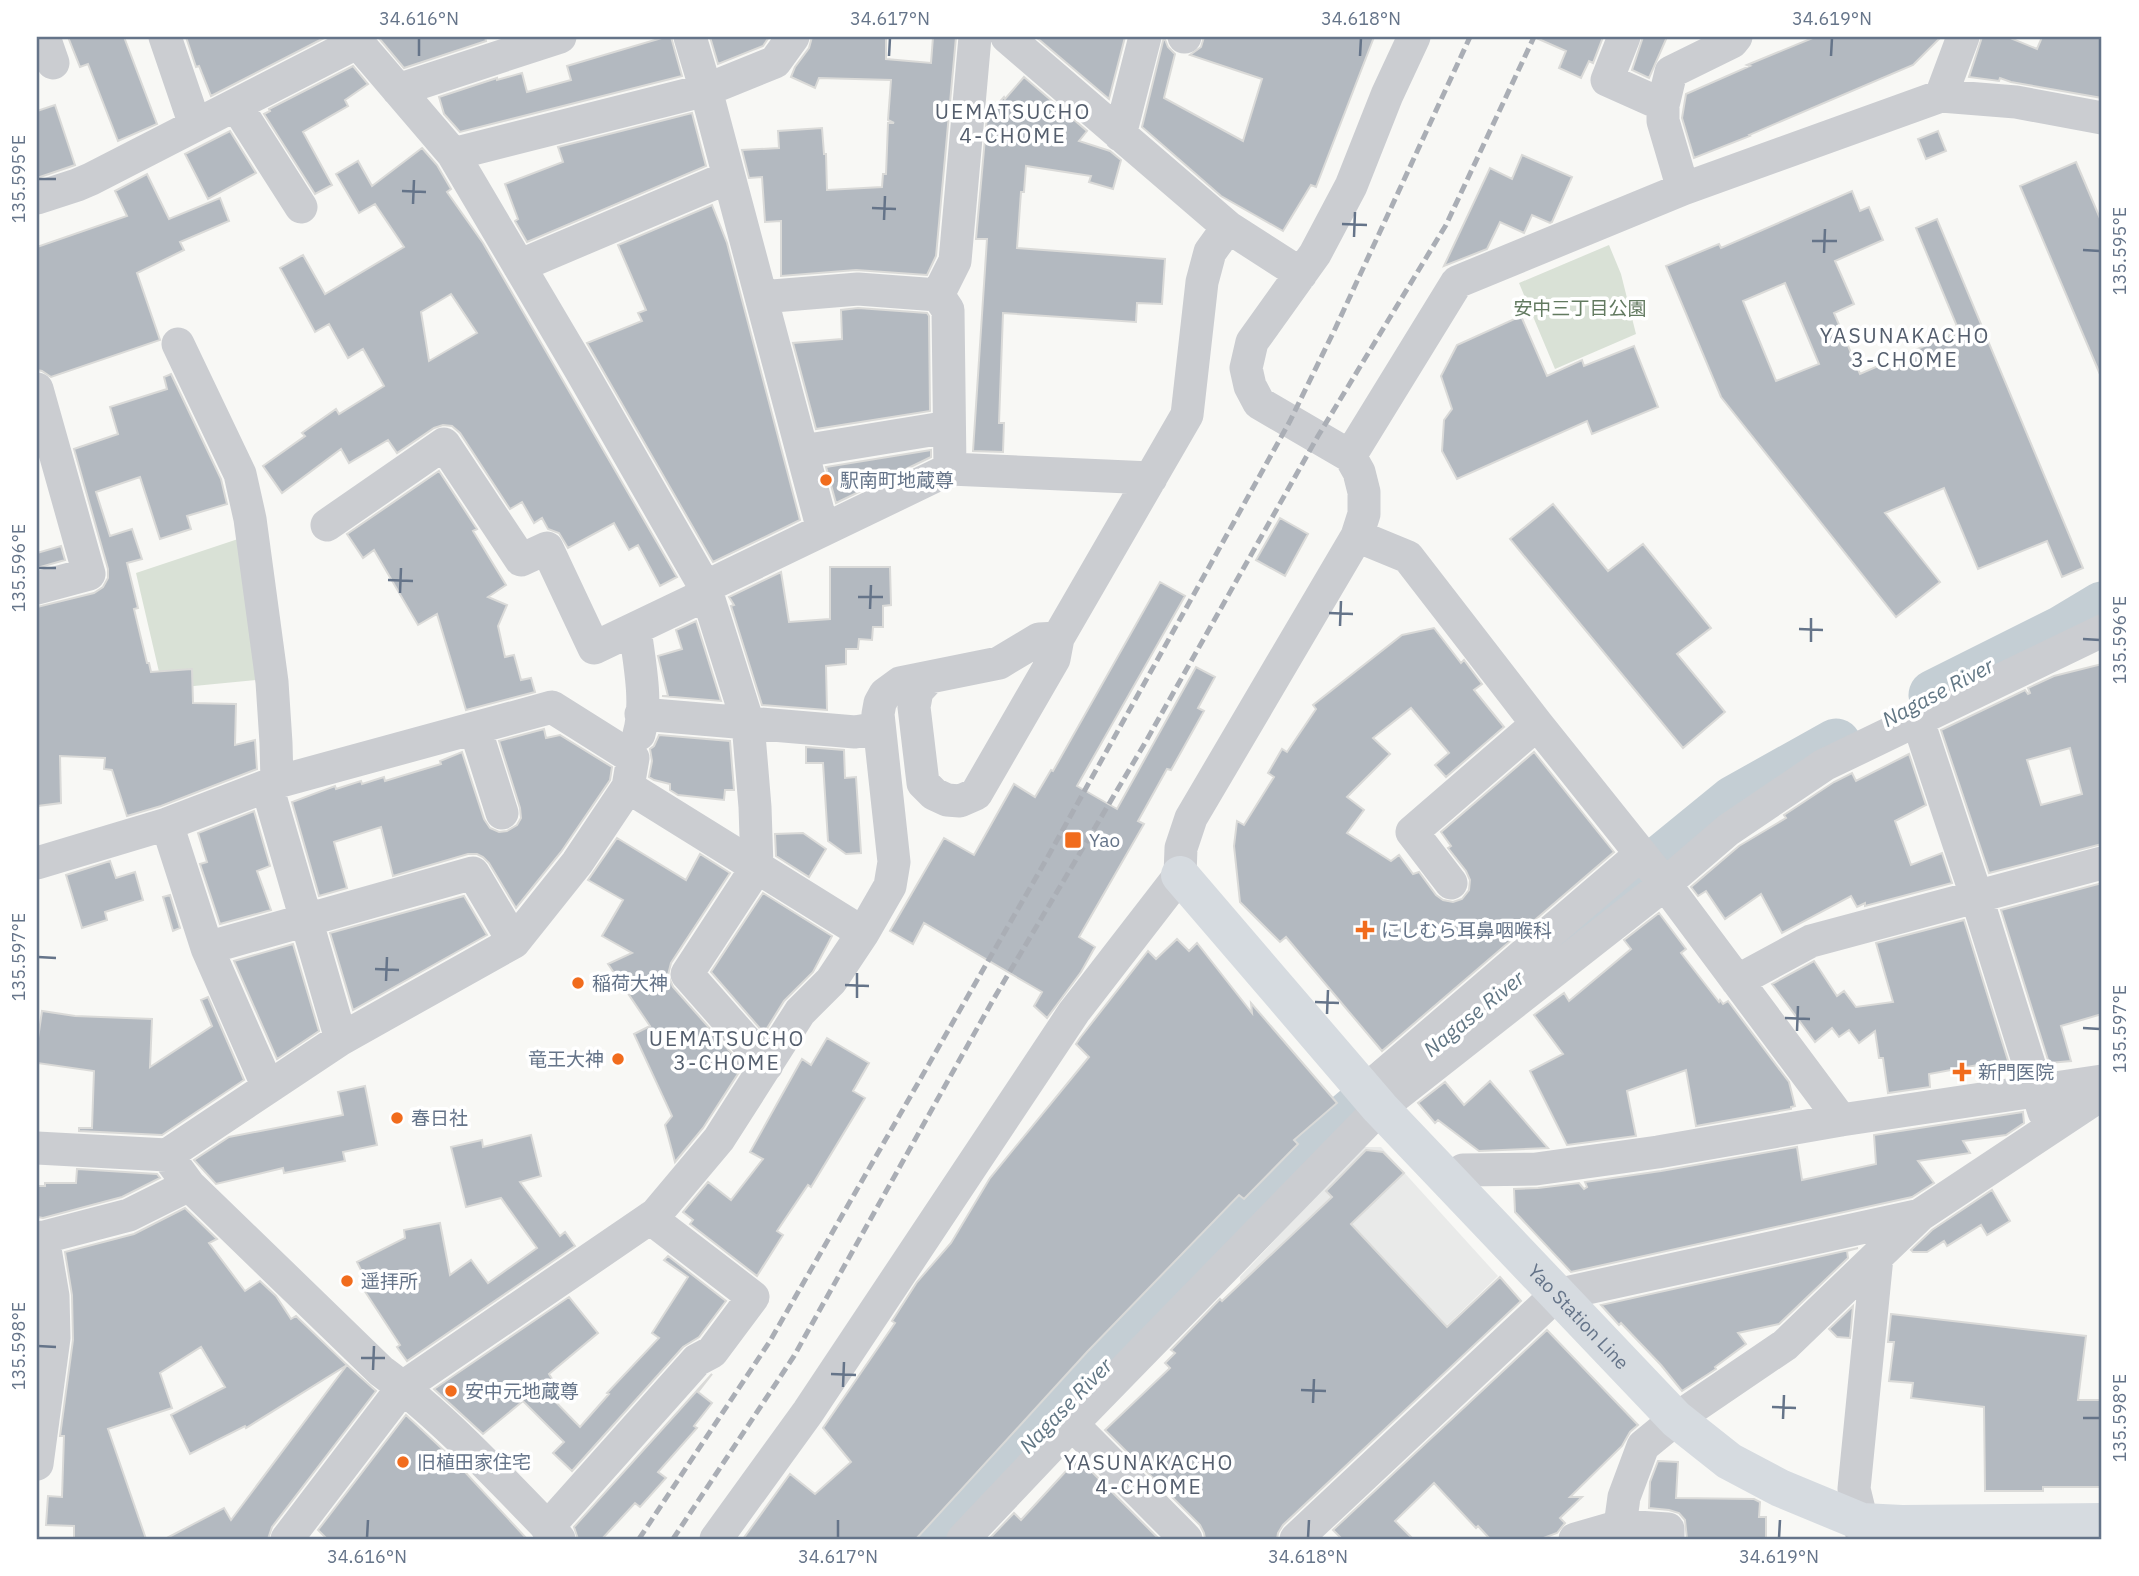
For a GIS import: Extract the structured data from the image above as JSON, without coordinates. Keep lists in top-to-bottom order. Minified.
{"streets":{"main road":["Yao Station Line"]},"districts":["UEMATSUCHO 4-CHOME","YASUNAKACHO 3-CHOME","UEMATSUCHO 3-CHOME","YASUNAKACHO 4-CHOME"],"water":["Nagase River"],"parks":["安中三丁目公園"],"places":{"other":["駅南町地蔵尊","稲荷大神","竜王大神","春日社","遥拝所","安中元地蔵尊","旧植田家住宅"],"transit":["Yao"],"health":["にしむら耳鼻咽喉科","新門医院"]},"coordinates":["34.616°N","34.617°N","34.618°N","34.619°N","135.595°E","135.596°E","135.597°E","135.598°E"]}
